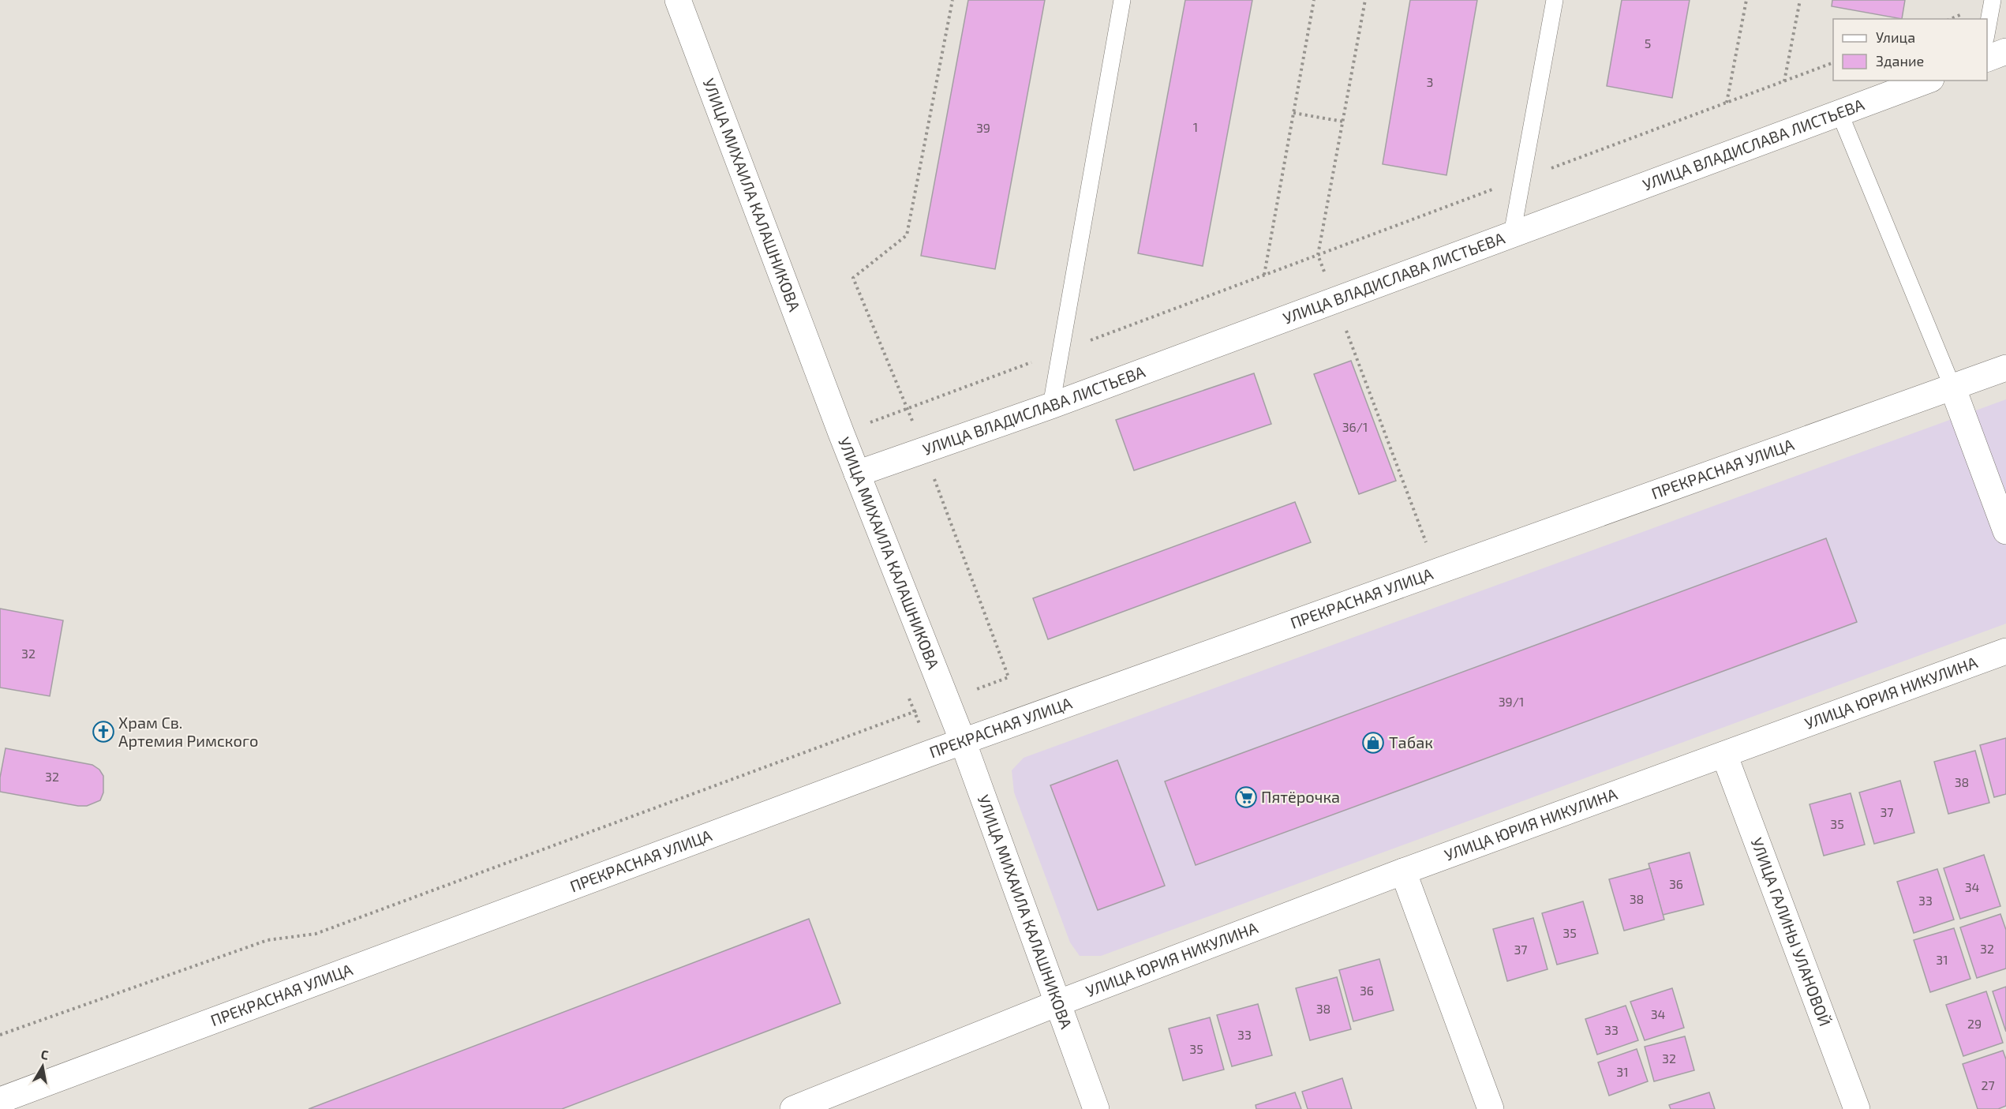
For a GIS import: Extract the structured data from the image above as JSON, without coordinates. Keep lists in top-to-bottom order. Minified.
{"streets":{"street":["УЛИЦА ВЛАДИСЛАВА ЛИСТЬЕВА","УЛИЦА МИХАИЛА КАЛАШНИКОВА","ПРЕКРАСНАЯ УЛИЦА","УЛИЦА ЮРИЯ НИКУЛИНА","УЛИЦА ГАЛИНЫ УЛАНОВОЙ"]},"crossings":[["УЛИЦА ВЛАДИСЛАВА ЛИСТЬЕВА","УЛИЦА МИХАИЛА КАЛАШНИКОВА"],["УЛИЦА МИХАИЛА КАЛАШНИКОВА","ПРЕКРАСНАЯ УЛИЦА"],["УЛИЦА МИХАИЛА КАЛАШНИКОВА","УЛИЦА ЮРИЯ НИКУЛИНА"],["УЛИЦА ЮРИЯ НИКУЛИНА","УЛИЦА ГАЛИНЫ УЛАНОВОЙ"]],"places":{"church":["Храм Св. Артемия Римского"],"shop":["Табак"],"supermarket":["Пятёрочка"]},"house_numbers":["5","3","1","39","36/1","32","39/1","32","38","37","35","36","34","38","33","35","32","37","31","36","38","34","29","33","33","35","32","31","27"],"legend":["Улица","Здание"],"north":"top"}
